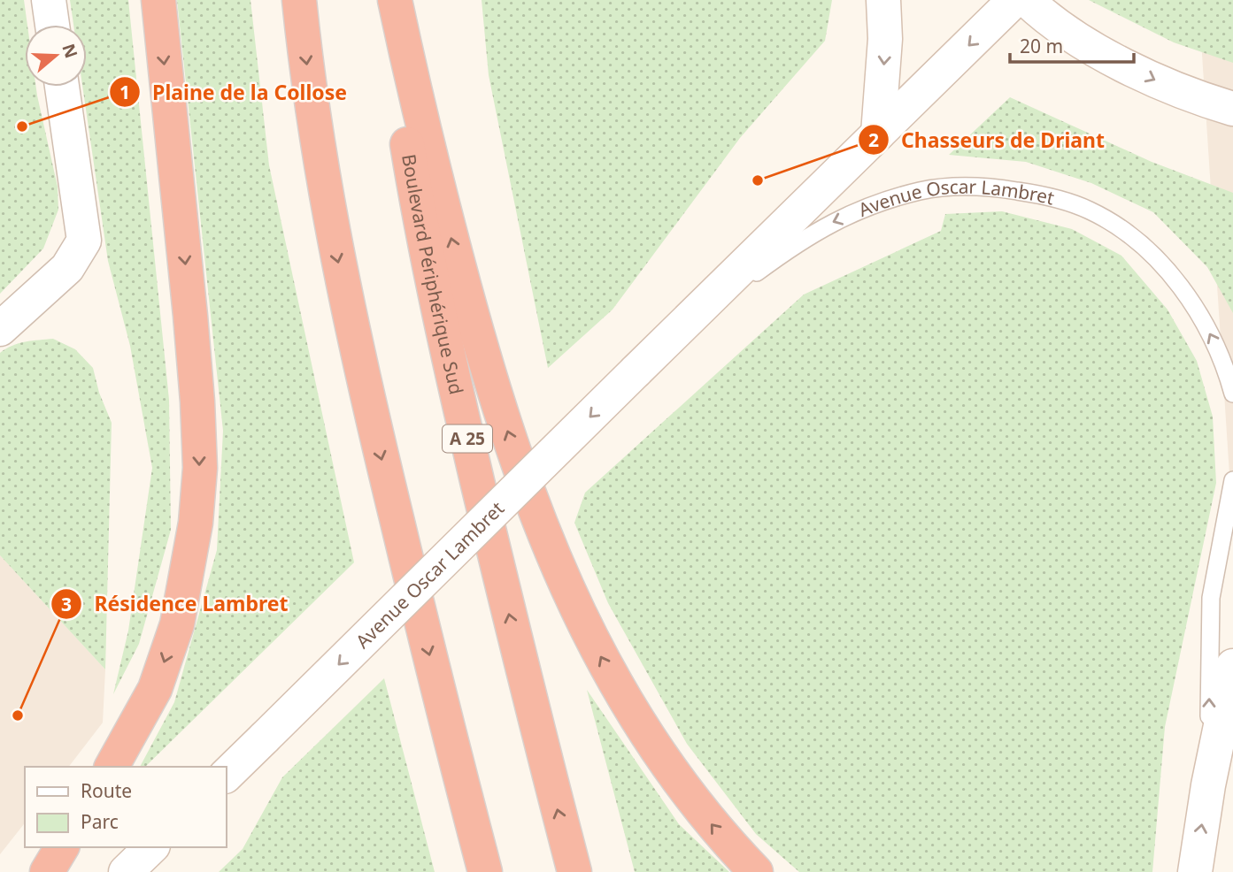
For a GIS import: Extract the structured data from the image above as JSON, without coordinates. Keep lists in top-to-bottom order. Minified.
{"streets":{"highway":["Boulevard Périphérique Sud","A 25"],"main road":["Avenue Oscar Lambret"]},"one_way":["Avenue Oscar Lambret"],"places":["Plaine de la Collose","Chasseurs de Driant","Résidence Lambret"],"legend":["Route","Parc"],"scale_bar":"20 m","north":"right"}
